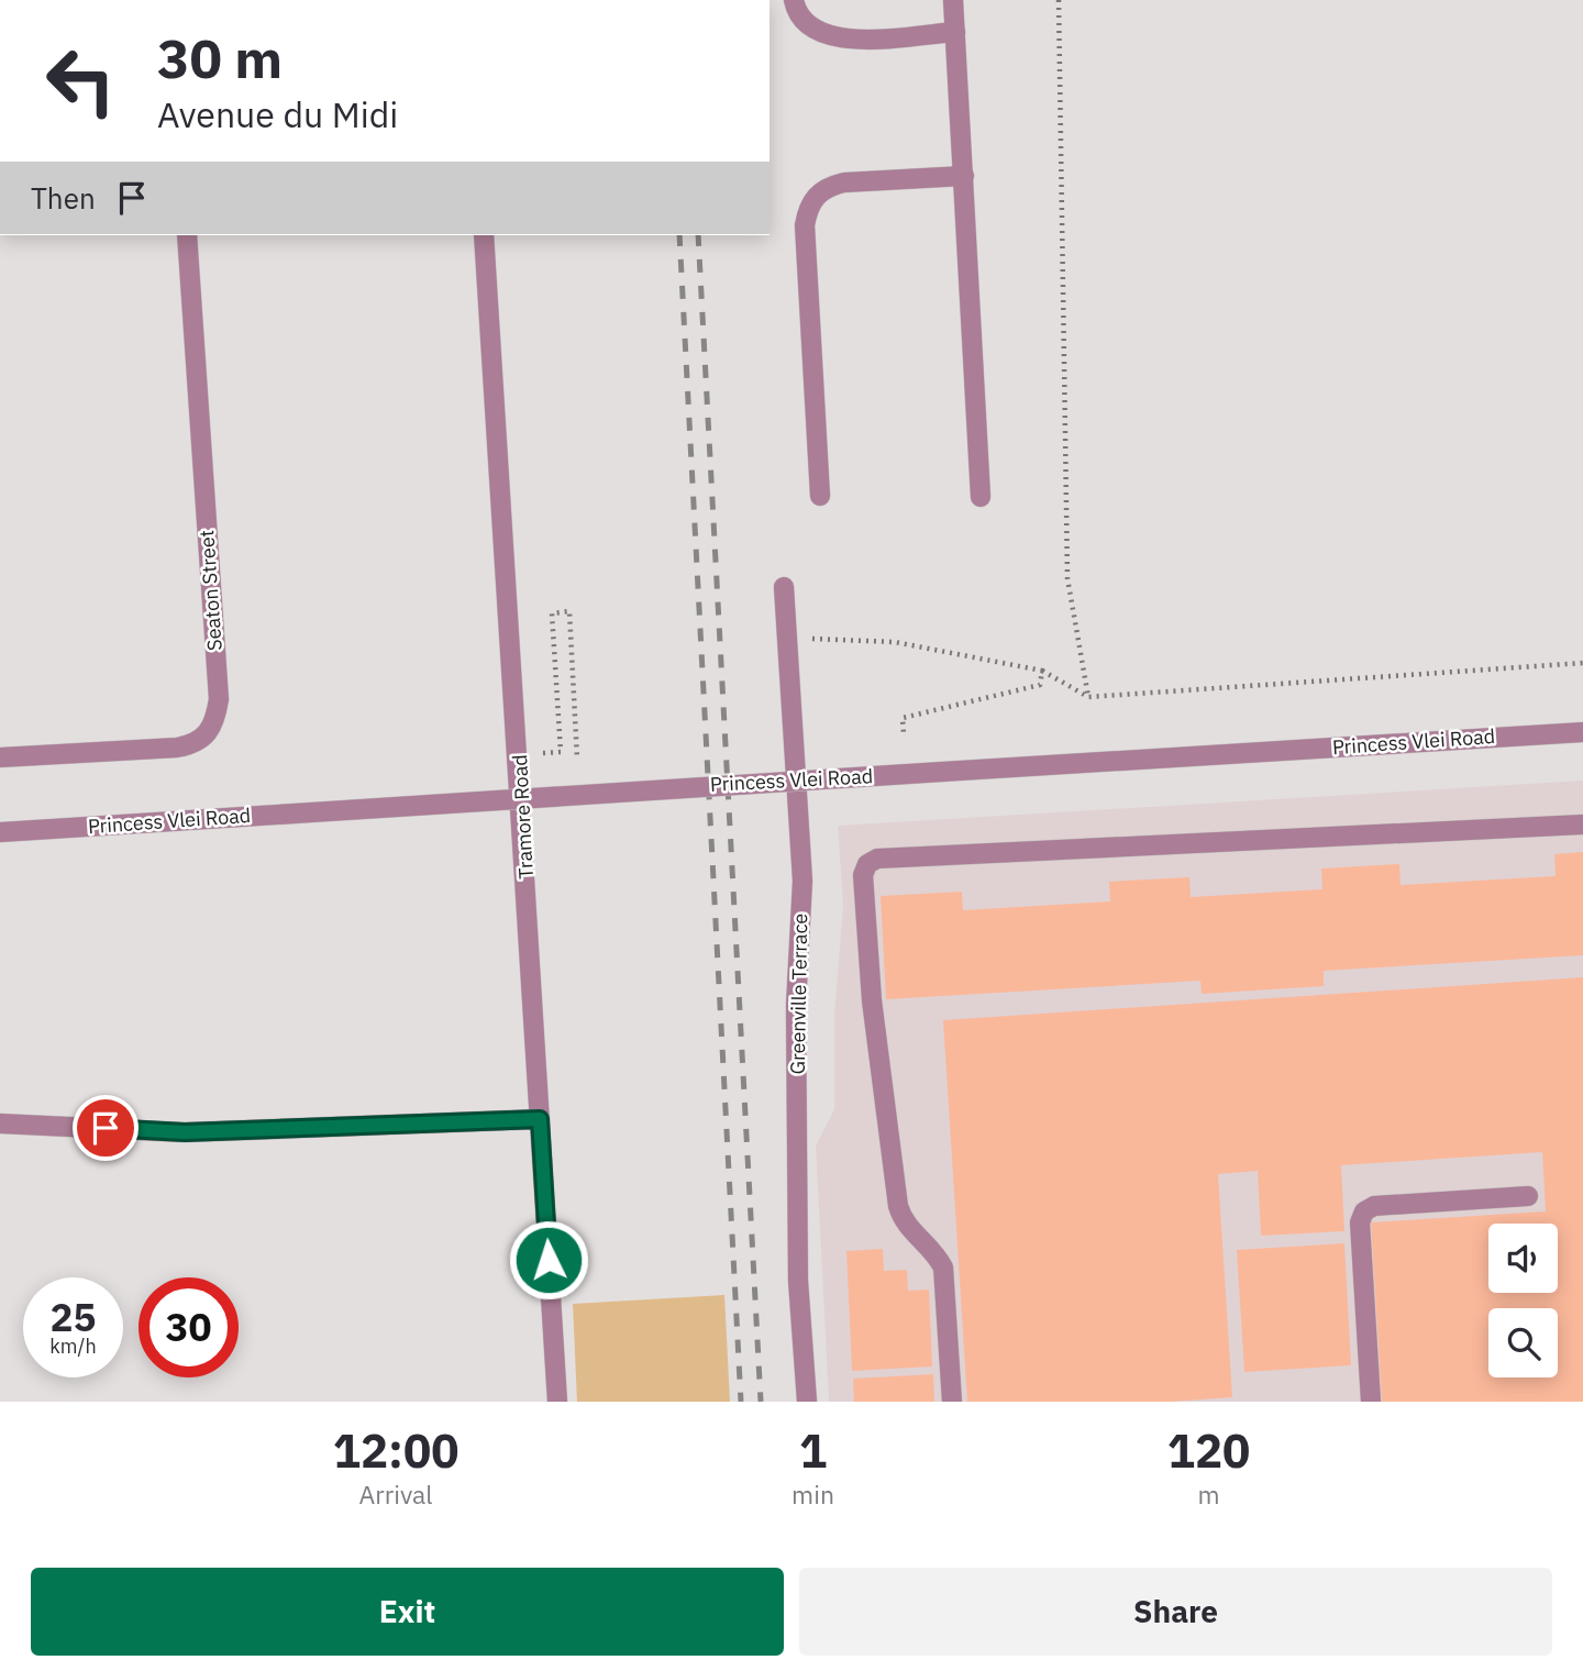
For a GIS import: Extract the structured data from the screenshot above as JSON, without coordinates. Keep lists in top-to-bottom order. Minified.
{"streets":{"street":["Seaton Street","Princess Vlei Road","Tramore Road","Greenville Terrace"]},"page":{"turn":["30 m","Avenue du Midi"],"then":"Then","speed":"25 km/h","limit":"30","eta":["12:00","Arrival","1","min","120","m"],"buttons":["Exit","Share"]}}
